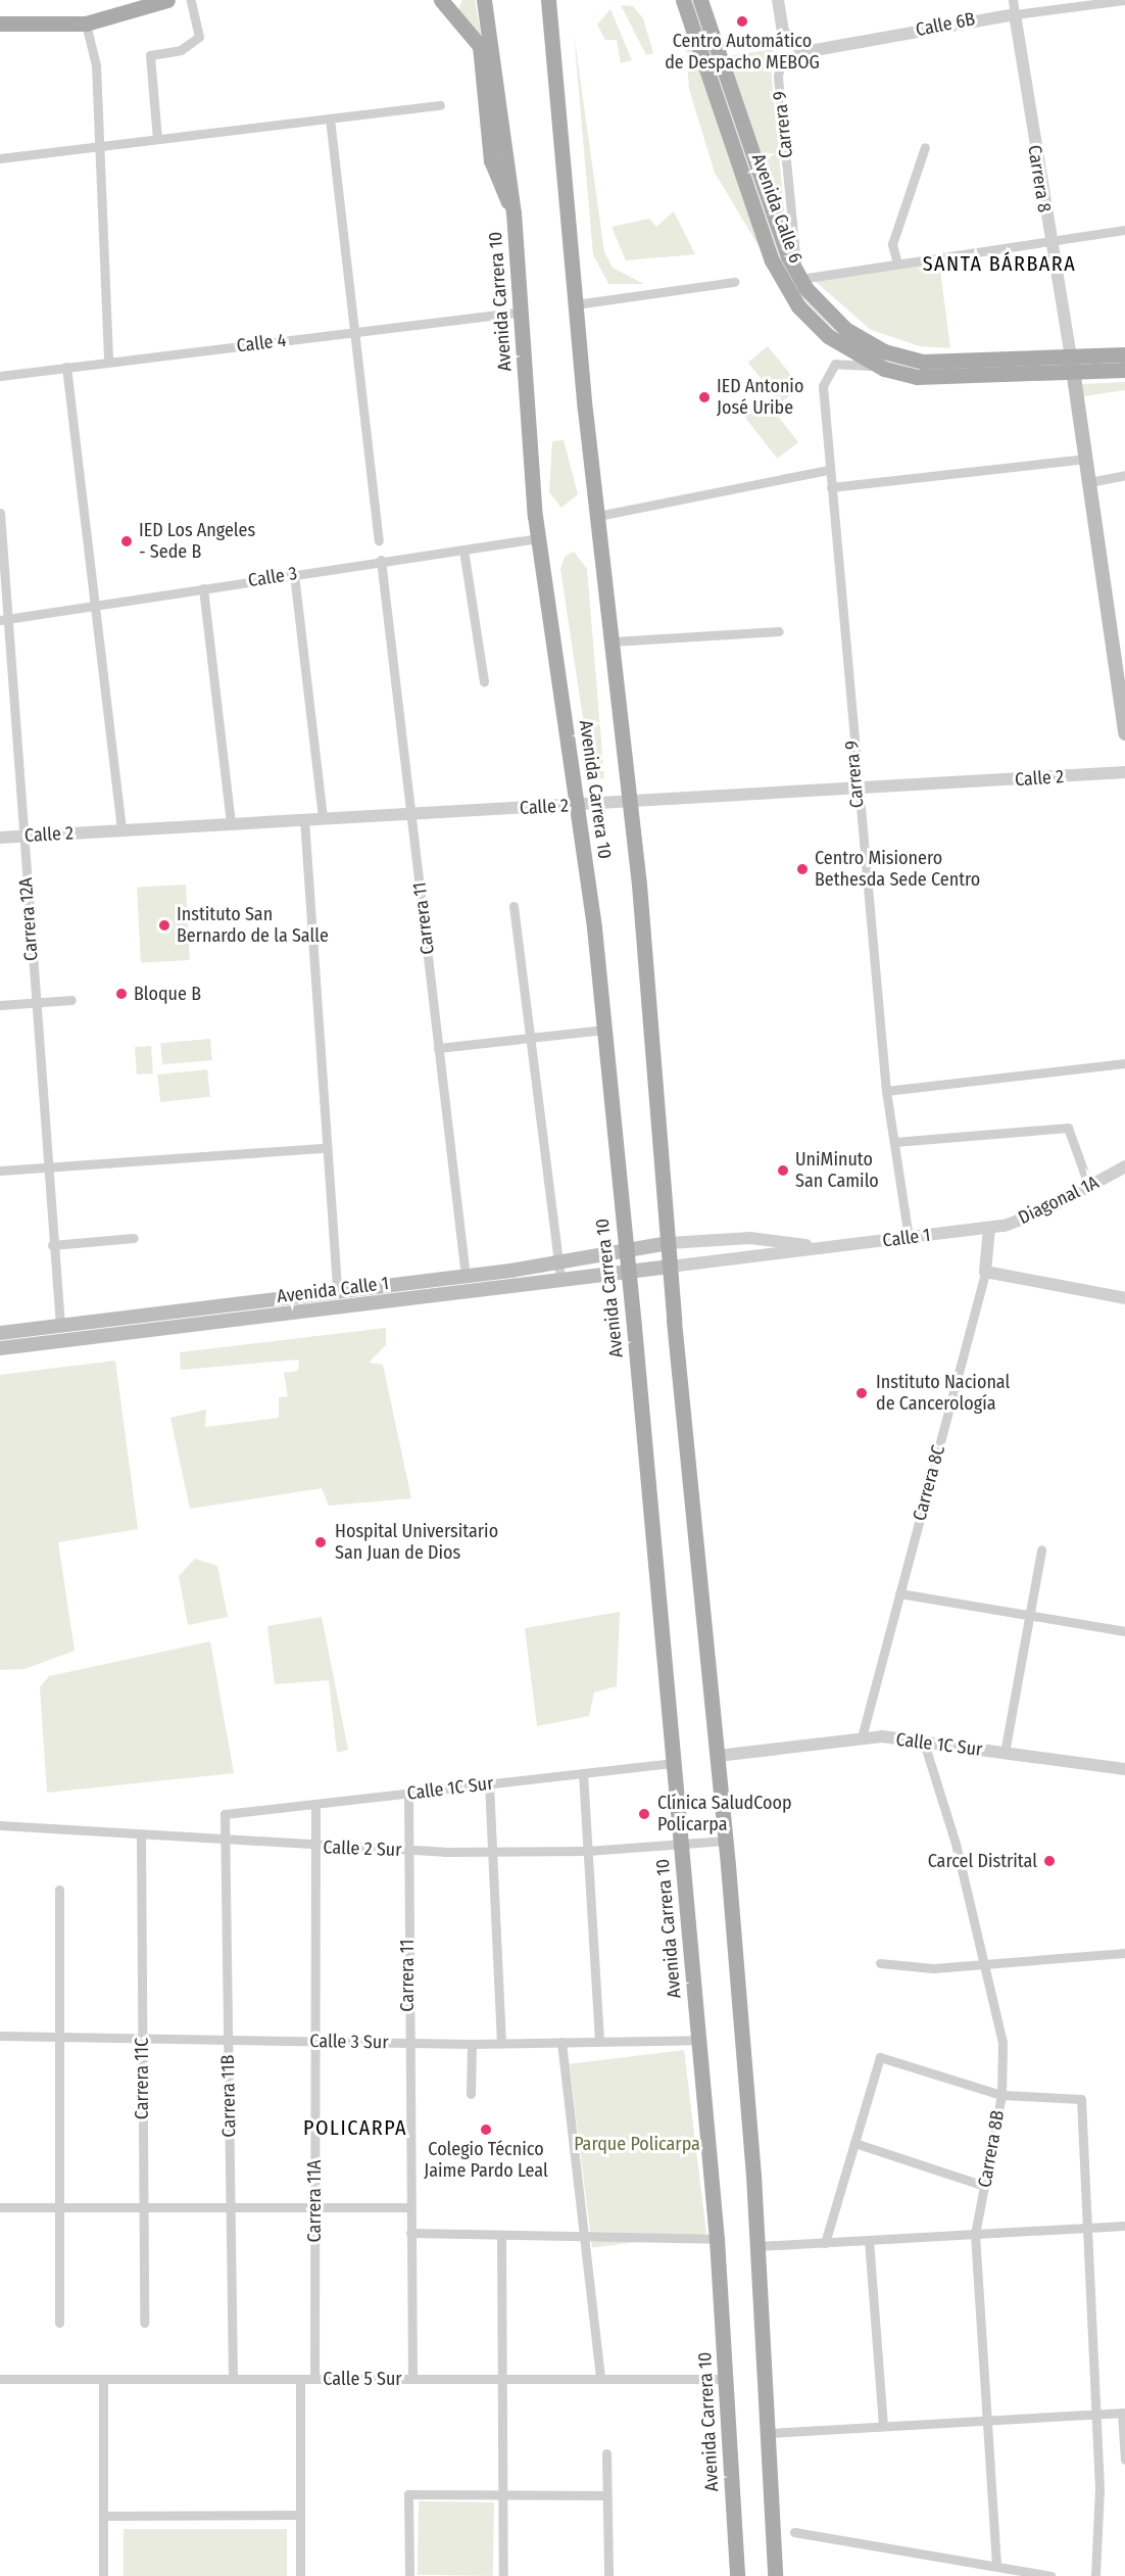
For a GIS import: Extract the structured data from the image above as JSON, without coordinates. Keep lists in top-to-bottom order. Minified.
{"streets":{"main road":["Avenida Calle 6","Avenida Carrera 10","Avenida Calle 1"],"street":["Calle 6B","Carrera 9","Carrera 8","Calle 4","Calle 3","Calle 2","Carrera 11","Carrera 12A","Diagonal 1A","Calle 1","Carrera 8C","Calle 1C Sur","Calle 2 Sur","Calle 3 Sur","Carrera 11C","Carrera 11B","Carrera 8B","Carrera 11A","Calle 5 Sur"]},"crossings":[["Calle 6B","Carrera 9"],["Calle 6B","Carrera 8"],["Carrera 9","Avenida Calle 6"],["Carrera 9","Calle 2"],["Carrera 9","Calle 1"],["Carrera 8","Avenida Calle 6"],["Avenida Carrera 10","Calle 4"],["Avenida Carrera 10","Calle 3"],["Avenida Carrera 10","Calle 2"],["Avenida Carrera 10","Calle 1"],["Avenida Carrera 10","Avenida Calle 1"],["Avenida Carrera 10","Calle 1C Sur"],["Avenida Carrera 10","Calle 2 Sur"],["Avenida Carrera 10","Calle 3 Sur"],["Avenida Carrera 10","Calle 5 Sur"],["Calle 3","Carrera 11"],["Calle 3","Carrera 12A"],["Calle 2","Carrera 11"],["Calle 2","Carrera 12A"],["Carrera 11","Avenida Calle 1"],["Carrera 11","Calle 1C Sur"],["Carrera 11","Calle 2 Sur"],["Carrera 11","Calle 3 Sur"],["Carrera 11","Calle 5 Sur"],["Carrera 12A","Avenida Calle 1"],["Diagonal 1A","Calle 1"],["Diagonal 1A","Carrera 8C"],["Calle 1","Avenida Calle 1"],["Calle 1","Carrera 8C"],["Carrera 8C","Calle 1C Sur"],["Calle 1C Sur","Carrera 11B"],["Calle 1C Sur","Carrera 8B"],["Calle 1C Sur","Carrera 11A"],["Calle 2 Sur","Carrera 11C"],["Calle 2 Sur","Carrera 11B"],["Calle 2 Sur","Carrera 11A"],["Calle 3 Sur","Carrera 11C"],["Calle 3 Sur","Carrera 11B"],["Calle 3 Sur","Carrera 11A"],["Carrera 11B","Calle 5 Sur"],["Carrera 11A","Calle 5 Sur"]],"districts":["SANTA BÁRBARA","POLICARPA"],"parks":["Parque Policarpa"],"places":["Centro Automático de Despacho MEBOG","IED Antonio José Uribe","IED Los Angeles - Sede B","Centro Misionero Bethesda Sede Centro","Instituto San Bernardo de la Salle","Bloque B","UniMinuto San Camilo","Instituto Nacional de Cancerología","Hospital Universitario San Juan de Dios","Clínica SaludCoop Policarpa","Carcel Distrital","Colegio Técnico Jaime Pardo Leal"]}
